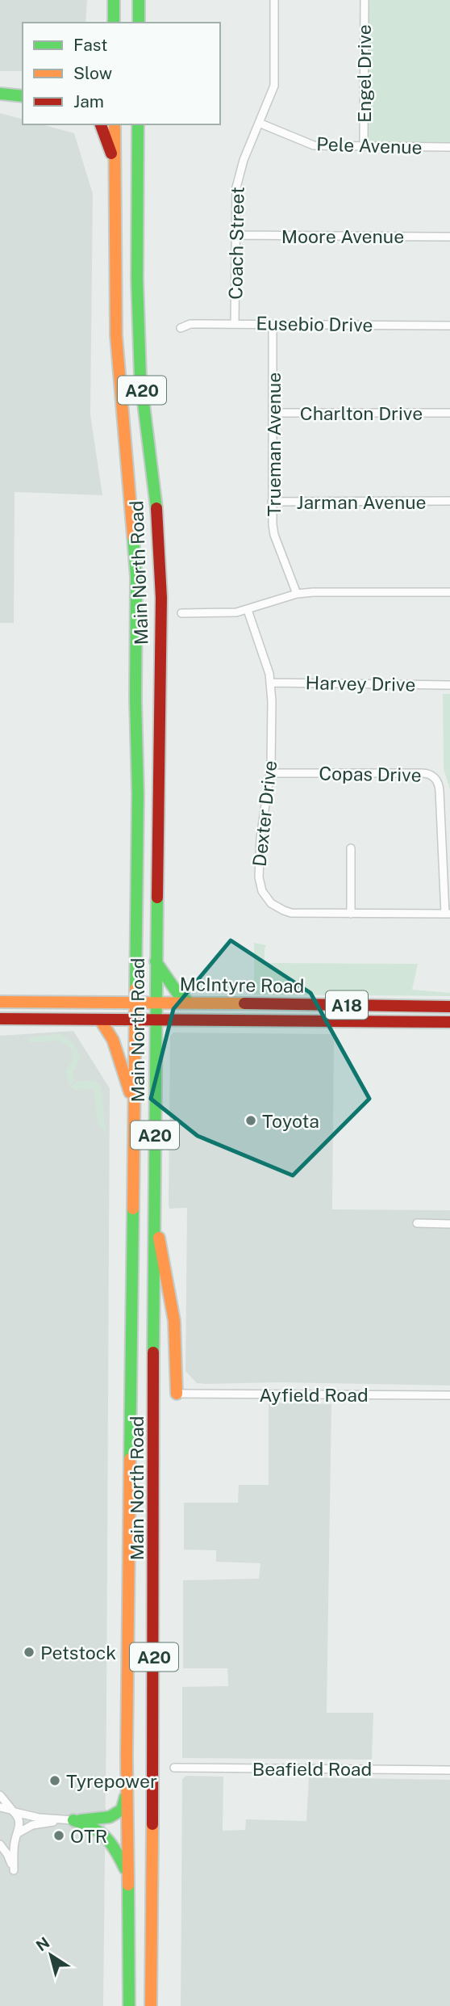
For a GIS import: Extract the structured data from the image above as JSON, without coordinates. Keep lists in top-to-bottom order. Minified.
{"streets":{"main road":["A20","Main North Road","McIntyre Road","A18"],"street":["Engel Drive","Pele Avenue","Moore Avenue","Coach Street","Eusebio Drive","Charlton Drive","Trueman Avenue","Jarman Avenue","Harvey Drive","Copas Drive","Dexter Drive","Ayfield Road","Beafield Road"]},"crossings":[["Engel Drive","Pele Avenue"],["Pele Avenue","Coach Street"],["Moore Avenue","Coach Street"],["Coach Street","Eusebio Drive"],["Eusebio Drive","Trueman Avenue"],["Charlton Drive","Trueman Avenue"],["Trueman Avenue","Jarman Avenue"],["Main North Road","McIntyre Road"],["Main North Road","A18"],["Harvey Drive","Dexter Drive"],["Copas Drive","Dexter Drive"],["McIntyre Road","A18"]],"places":["Toyota","Petstock","Tyrepower","OTR"],"legend":["Fast","Slow","Jam"],"north":"top left"}
